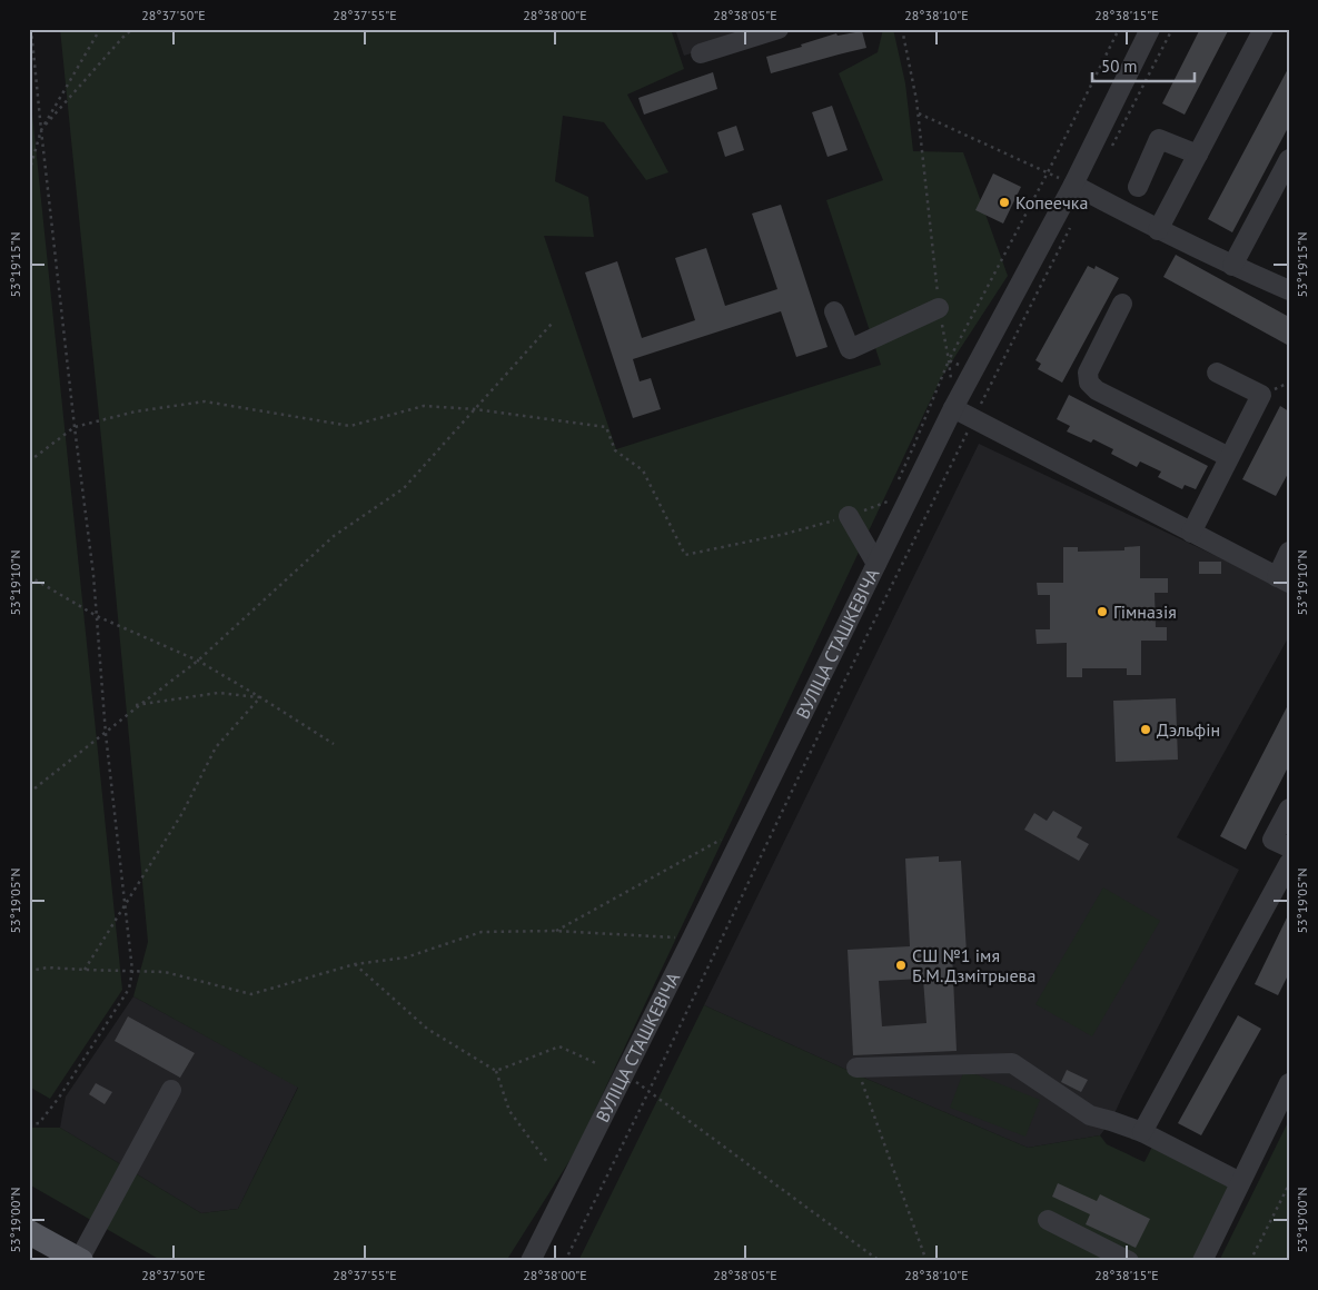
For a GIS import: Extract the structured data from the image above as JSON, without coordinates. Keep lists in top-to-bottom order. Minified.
{"streets":{"street":["ВУЛІЦА СТАШКЕВІЧА"]},"places":["Копеечка","Гімназія","Дэльфін","СШ №1 імя Б.М.Дзмітрыева"],"scale_bar":"50 m","coordinates":["28°37'50\"E","28°37'55\"E","28°38'00\"E","28°38'05\"E","28°38'10\"E","28°38'15\"E","53°19'15\"N","53°19'10\"N","53°19'05\"N","53°19'00\"N"]}
